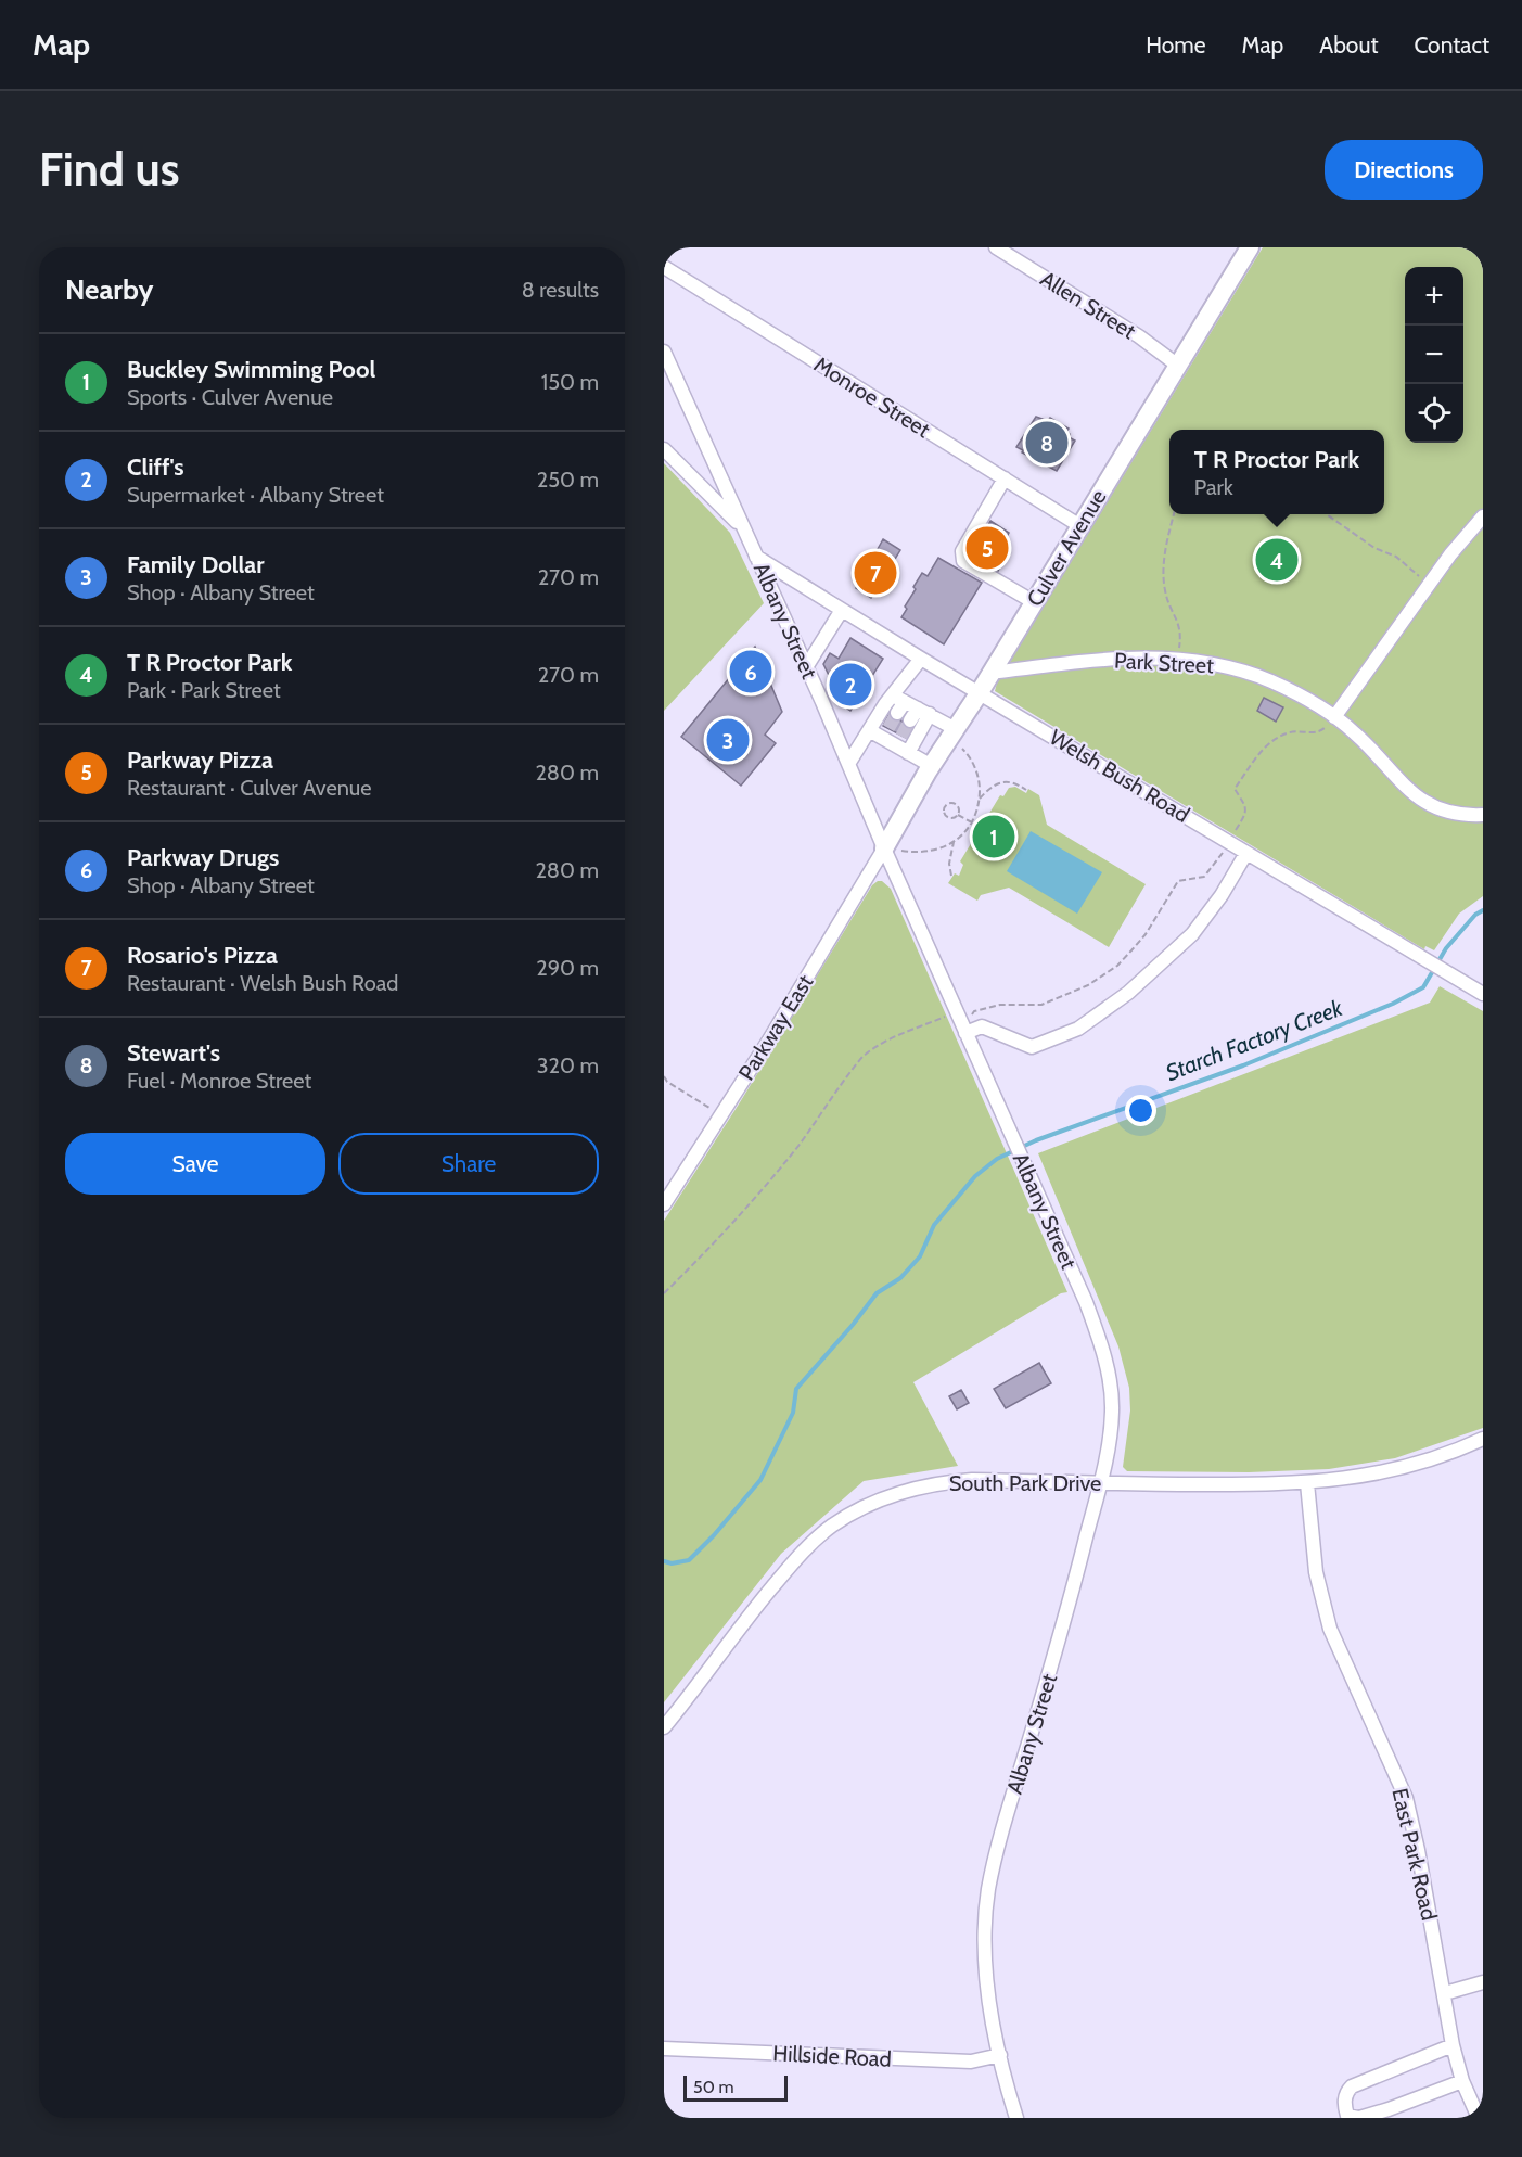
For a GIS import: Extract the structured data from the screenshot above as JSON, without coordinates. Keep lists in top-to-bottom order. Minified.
{"streets":{"main road":["Culver Avenue"],"street":["Allen Street","Monroe Street","Albany Street","Park Street","Welsh Bush Road","Parkway East","South Park Drive","East Park Road","Hillside Road"]},"crossings":[["Allen Street","Culver Avenue"],["Monroe Street","Culver Avenue"],["Culver Avenue","Albany Street"],["Culver Avenue","Park Street"],["Culver Avenue","Welsh Bush Road"],["Culver Avenue","Parkway East"],["Albany Street","Welsh Bush Road"],["Albany Street","Parkway East"],["Albany Street","South Park Drive"],["Albany Street","Hillside Road"],["South Park Drive","East Park Road"]],"water":["Starch Factory Creek"],"scale_bar":"50 m","page":{"header":"Map","nav":["Home","Map","About","Contact"],"buttons":["Directions",["Save","Share"]],"title":"Find us","heading":["Nearby","8 results"],"map_buttons":["+","−"],"list":[{"mark":"1","name":"Buckley Swimming Pool","note":"Sports · Culver Avenue","value":"150 m"},{"mark":"2","name":"Cliff's","note":"Supermarket · Albany Street","value":"250 m"},{"mark":"3","name":"Family Dollar","note":"Shop · Albany Street","value":"270 m"},{"mark":"4","name":"T R Proctor Park","note":"Park · Park Street","value":"270 m"},{"mark":"5","name":"Parkway Pizza","note":"Restaurant · Culver Avenue","value":"280 m"},{"mark":"6","name":"Parkway Drugs","note":"Shop · Albany Street","value":"280 m"},{"mark":"7","name":"Rosario's Pizza","note":"Restaurant · Welsh Bush Road","value":"290 m"},{"mark":"8","name":"Stewart's","note":"Fuel · Monroe Street","value":"320 m"}],"pins":["8","5","4","7","6","2","3","1"],"popup":["T R Proctor Park","Park"],"scale":"50 m"}}
